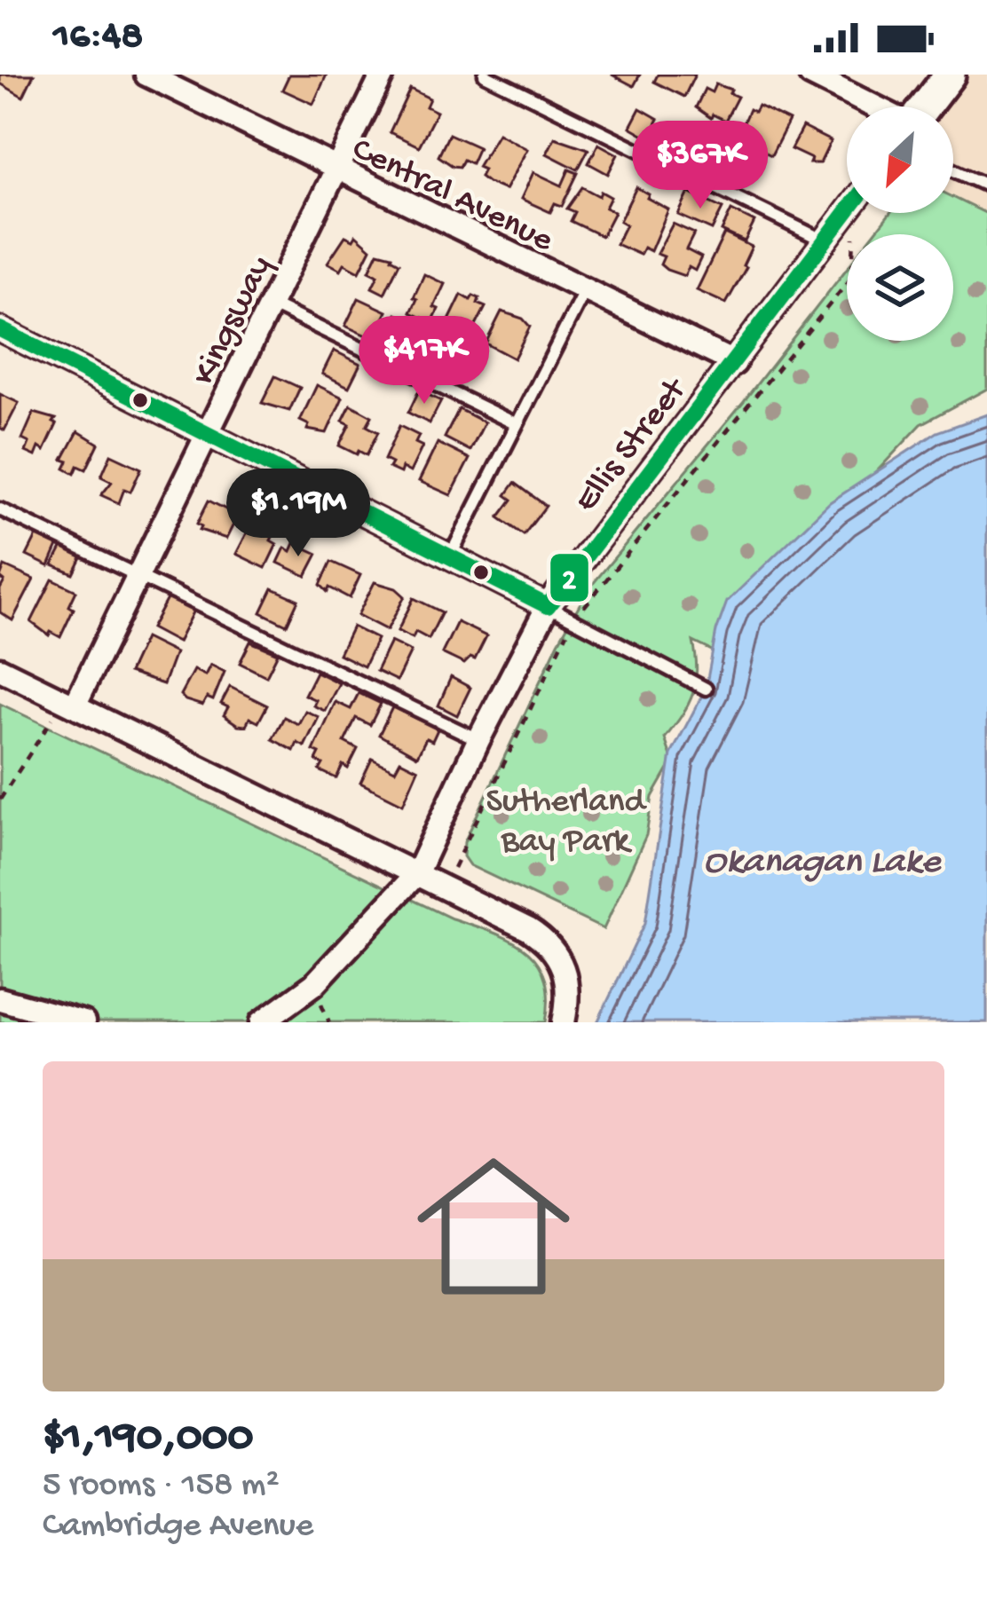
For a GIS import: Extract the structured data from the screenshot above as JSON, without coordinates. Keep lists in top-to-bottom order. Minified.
{"streets":{"street":["Central Avenue","Kingsway","Ellis Street"]},"crossings":[["Central Avenue","Kingsway"],["Central Avenue","Ellis Street"]],"water":["Okanagan Lake"],"parks":["Sutherland Bay Park"],"lines":["transit line 2"],"north":"bottom left","page":{"status":"16:48","price":["$367K","$417K","$1.19M"],"list":[{"name":"$1,190,000","note":"5 rooms · 158 m² · Cambridge Avenue"}]}}
